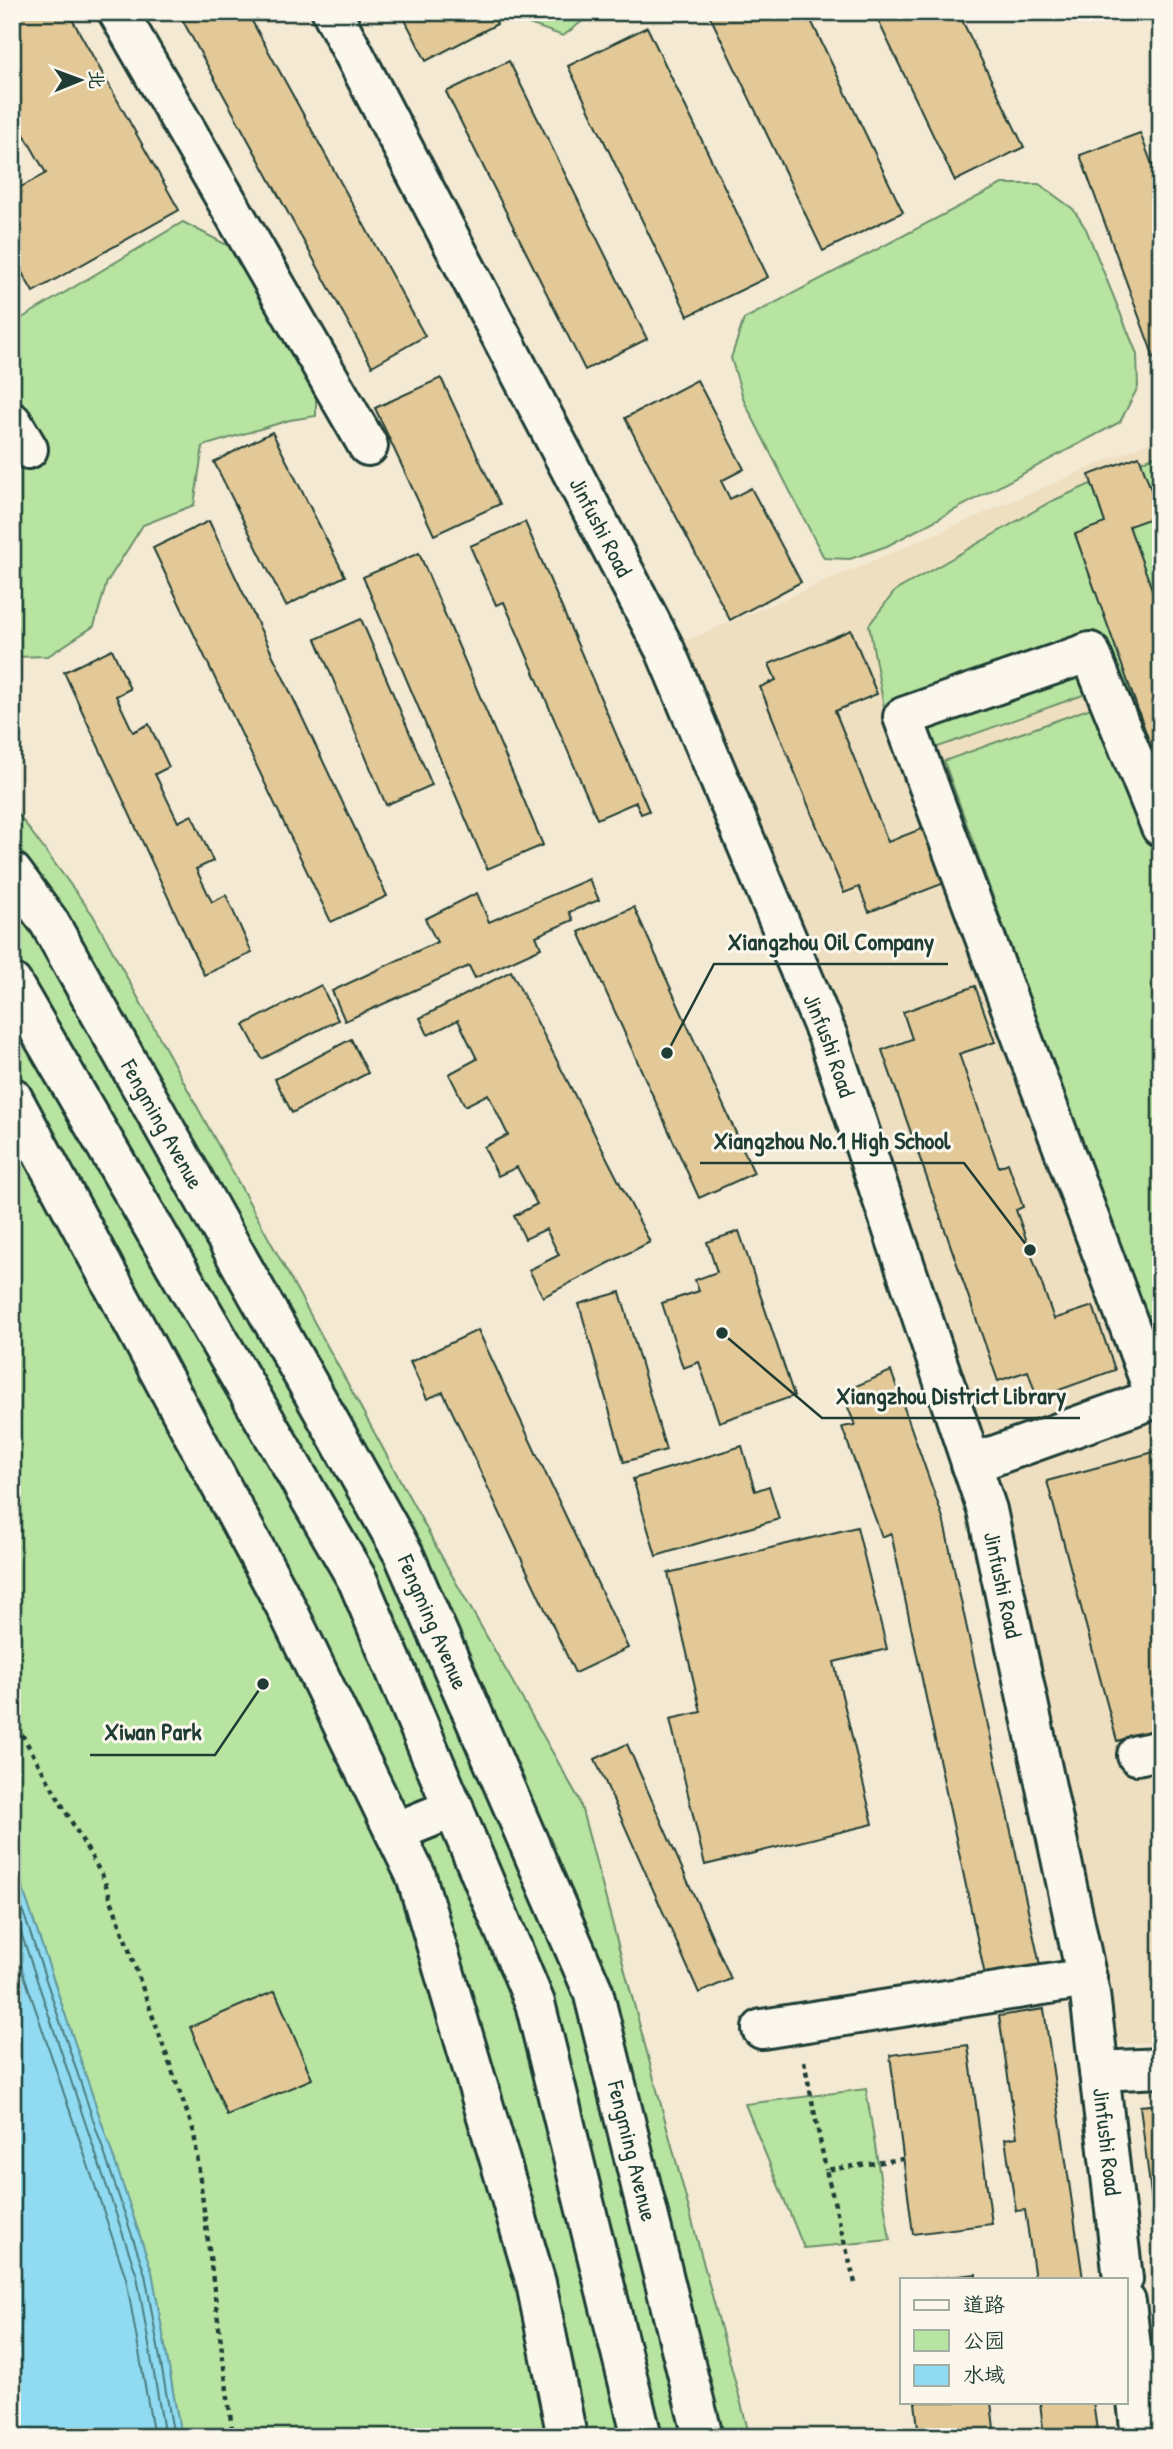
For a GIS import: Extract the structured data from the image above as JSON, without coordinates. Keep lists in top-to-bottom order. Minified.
{"streets":{"street":["Jinfushi Road","Fengming Avenue"]},"places":["Xiangzhou Oil Company","Xiangzhou No.1 High School","Xiangzhou District Library","Xiwan Park"],"legend":["道路","公园","水域"],"north":"right"}
